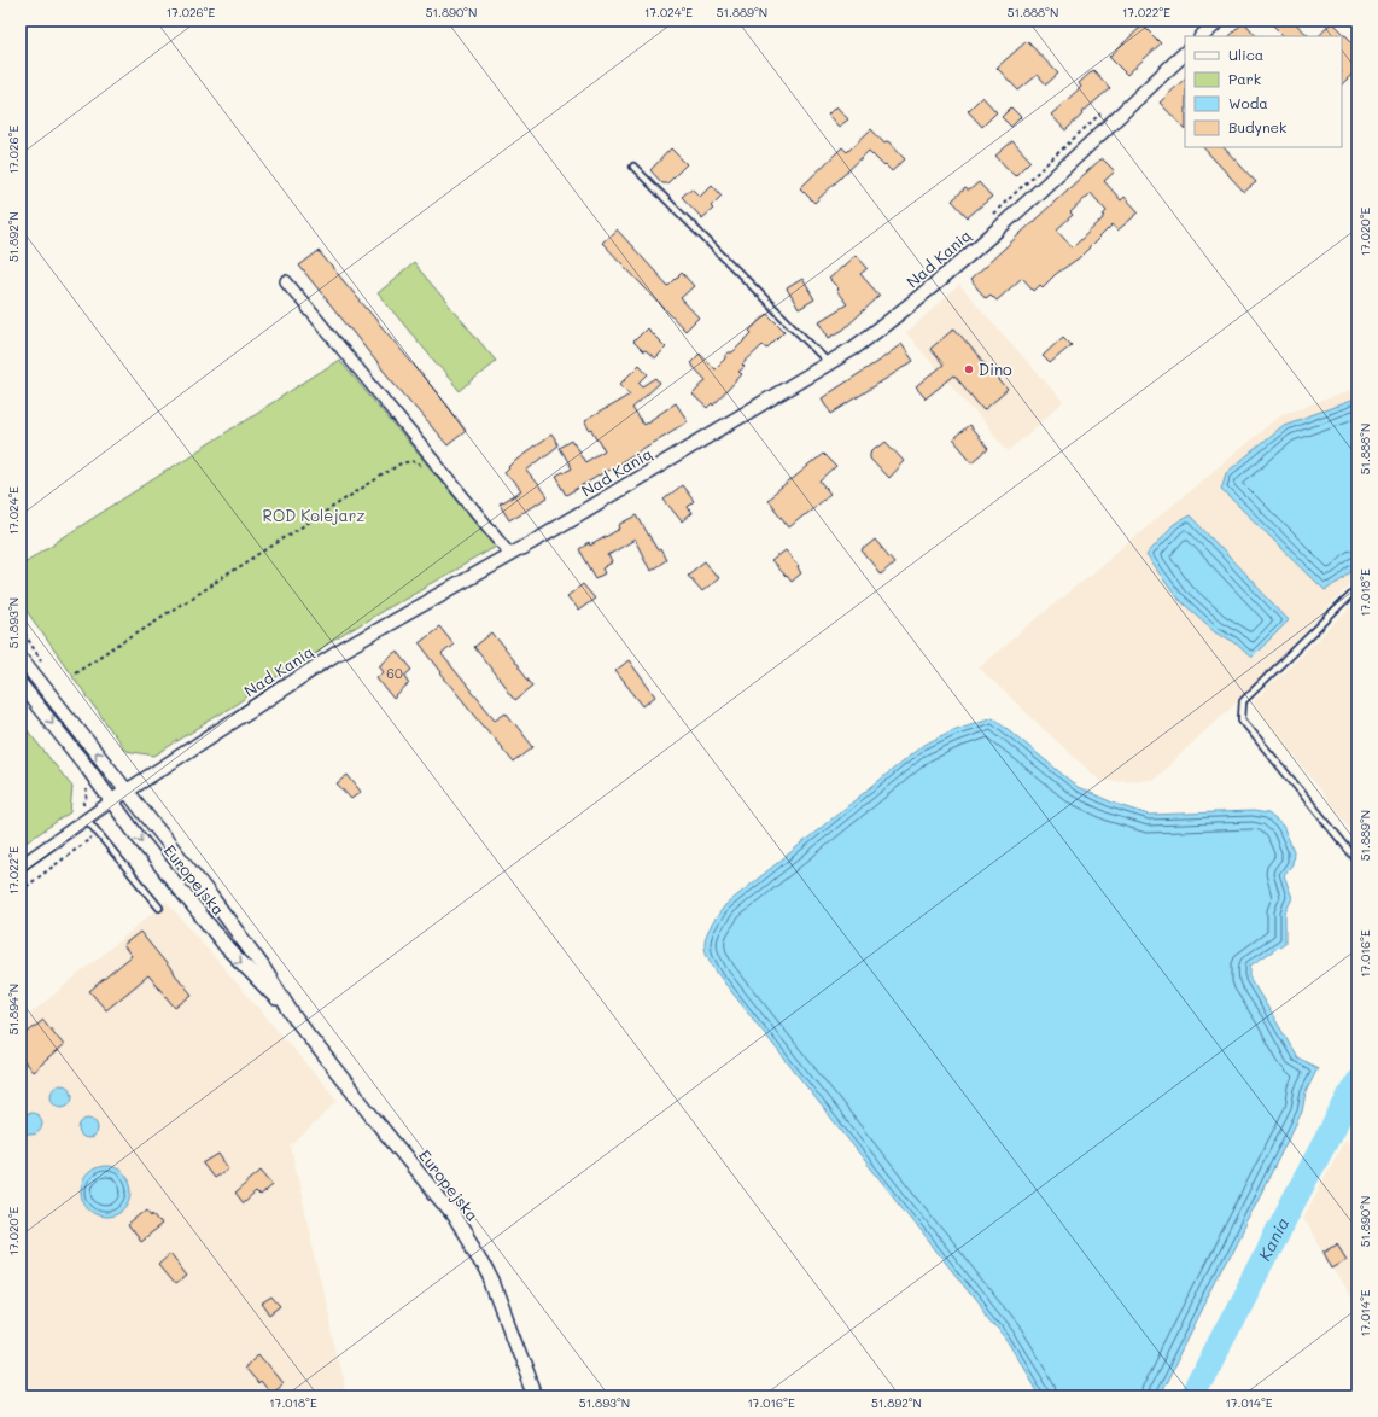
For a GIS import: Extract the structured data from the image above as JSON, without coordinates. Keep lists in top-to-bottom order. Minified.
{"streets":{"street":["Nad Kanią","Europejska"]},"crossings":[["Nad Kanią","Europejska"]],"water":["Kania"],"parks":["ROD Kolejarz"],"places":["Dino"],"house_numbers":["60"],"legend":["Ulica","Park","Woda","Budynek"],"coordinates":["17.026°E","51.890°N","17.024°E","51.889°N","51.888°N","17.022°E","17.020°E","51.892°N","17.018°E","51.893°N","17.016°E","51.894°N","17.014°E"]}
